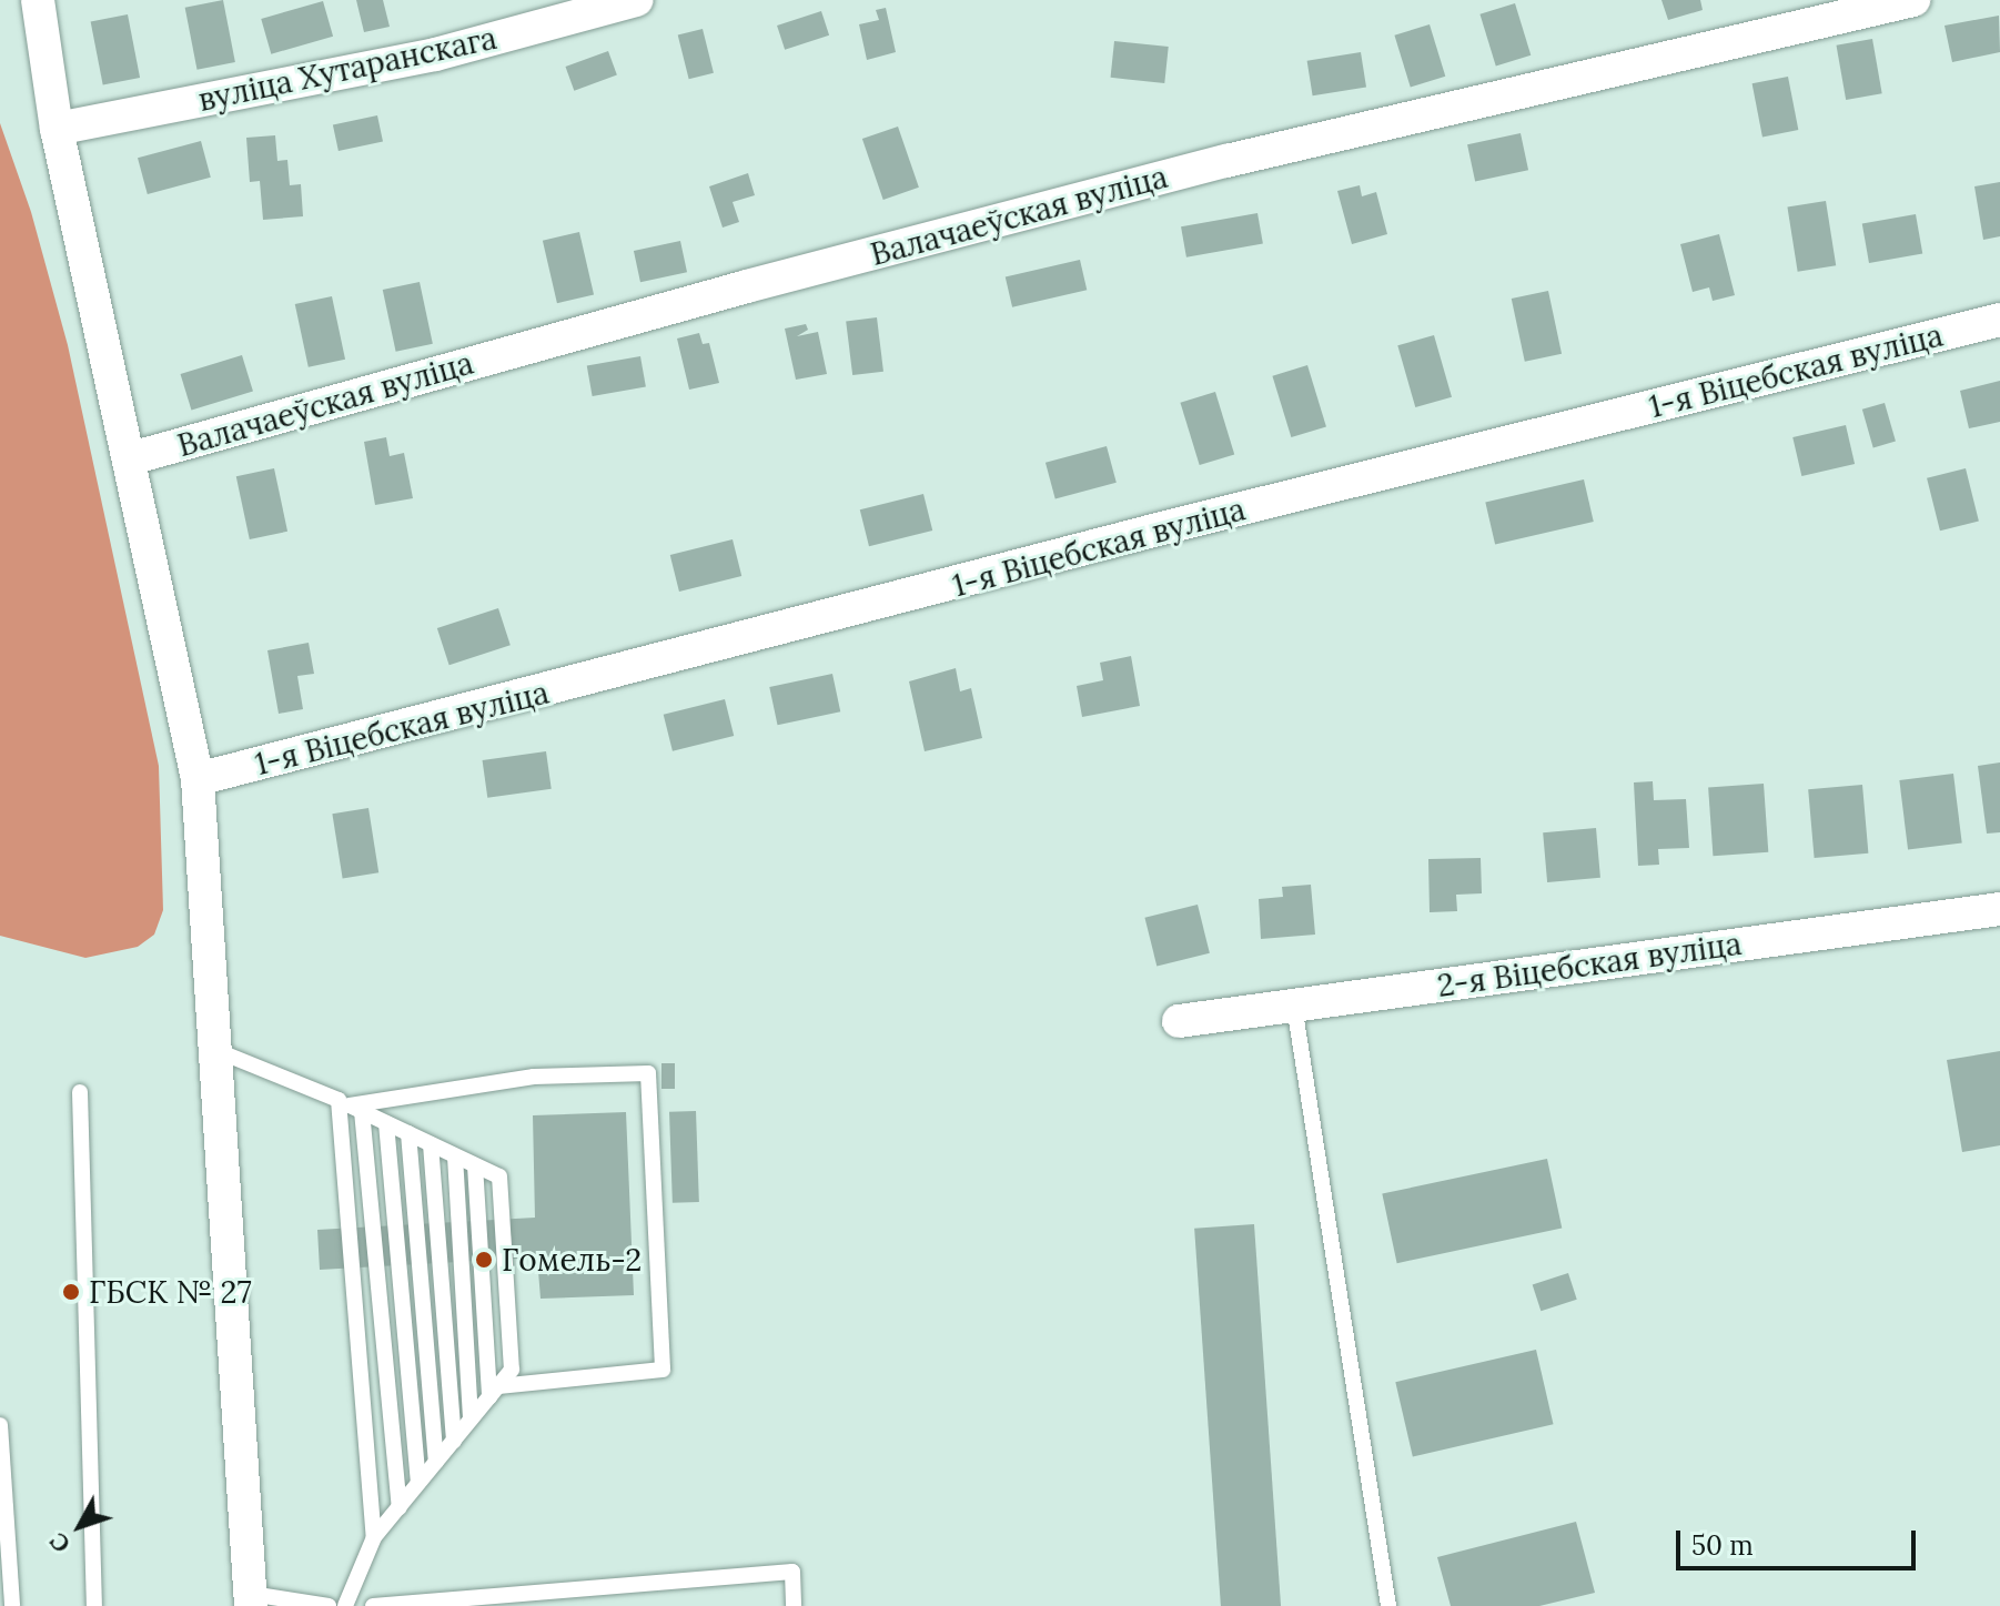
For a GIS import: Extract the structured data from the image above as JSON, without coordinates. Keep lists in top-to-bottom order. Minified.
{"streets":{"street":["вуліца Хутаранскага","Валачаеўская вуліца","1-я Віцебская вуліца","2-я Віцебская вуліца"]},"places":["Гомель-2","ГБСК № 27"],"scale_bar":"50 m","north":"bottom left"}
